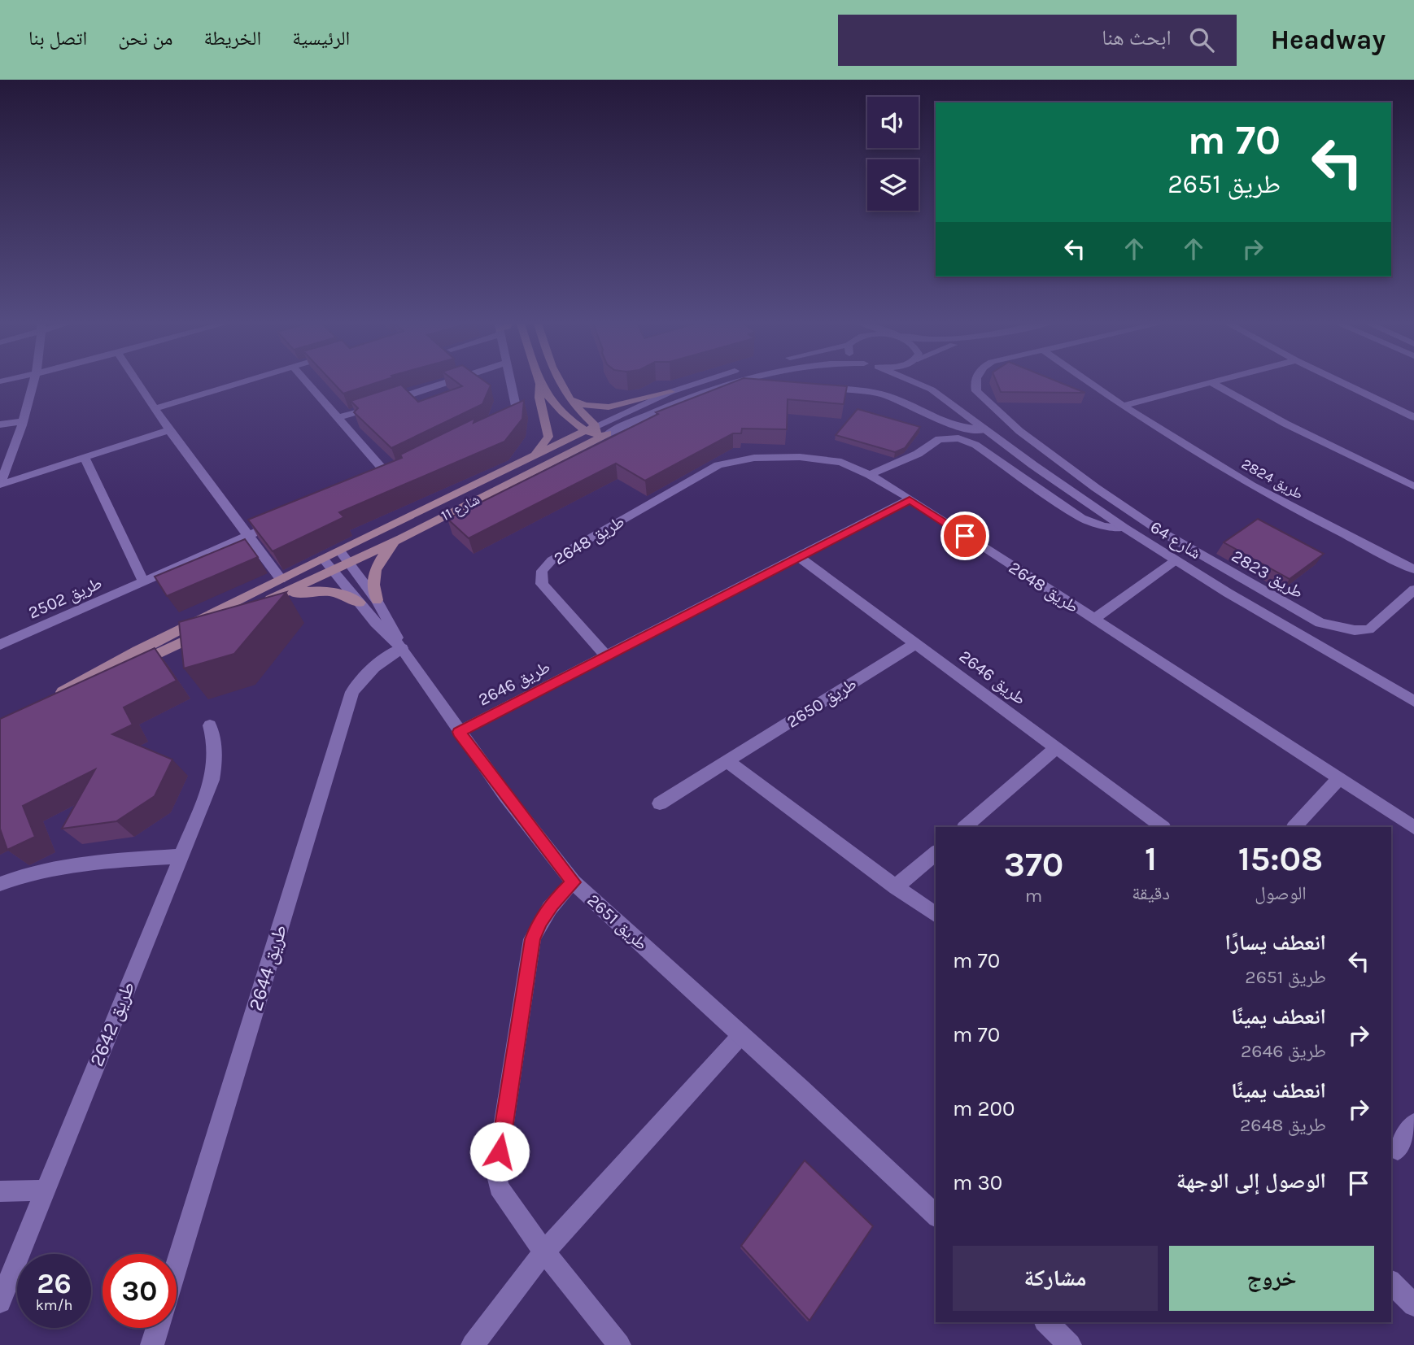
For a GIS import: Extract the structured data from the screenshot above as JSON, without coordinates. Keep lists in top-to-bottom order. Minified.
{"streets":{"main road":["شارع 11"],"street":["طريق 2824","طريق 2648","شارع 64","طريق 2823","طريق 2502","طريق 2646","طريق 2650","طريق 2651","طريق 2644","طريق 2642"]},"crossings":[["شارع 11","طريق 2651"],["طريق 2648","طريق 2646"],["طريق 2646","طريق 2650"],["طريق 2646","طريق 2651"],["طريق 2651","طريق 2644"]],"page":{"header":"Headway","search":"ابحث هنا","nav":["الرئيسية","الخريطة","من نحن","اتصل بنا"],"turn":["70 m","طريق 2651"],"eta":["15:08","الوصول","1","دقيقة","370","m"],"list":[{"name":"انعطف يسارًا","note":"طريق 2651","value":"70 m"},{"name":"انعطف يمينًا","note":"طريق 2646","value":"70 m"},{"name":"انعطف يمينًا","note":"طريق 2648","value":"200 m"},{"name":"الوصول إلى الوجهة","value":"30 m"}],"buttons":["خروج","مشاركة"],"speed":"26 km/h","limit":"30"}}
